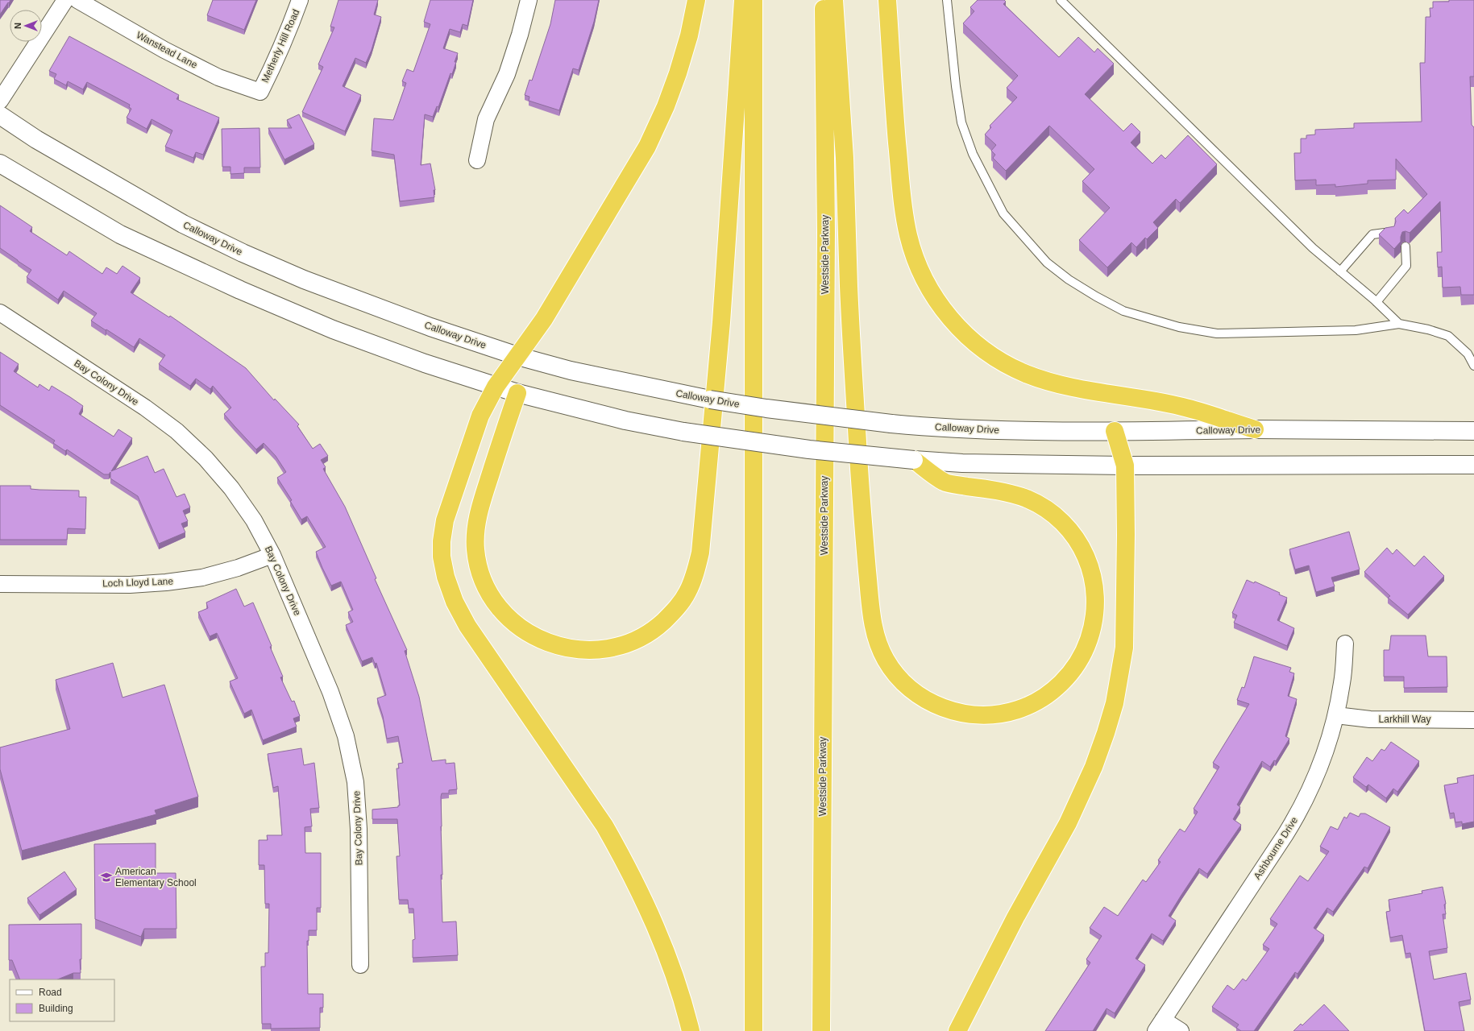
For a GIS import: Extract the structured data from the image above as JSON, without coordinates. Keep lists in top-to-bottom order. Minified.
{"streets":{"highway":["Westside Parkway"],"main road":["Calloway Drive"],"street":["Metherly Hill Road","Wanstead Lane","Bay Colony Drive","Loch Lloyd Lane","Larkhill Way","Ashbourne Drive"]},"crossings":[["Metherly Hill Road","Wanstead Lane"],["Bay Colony Drive","Loch Lloyd Lane"],["Larkhill Way","Ashbourne Drive"]],"places":{"school or university":["American Elementary School"]},"legend":["Road","Building"],"north":"left"}
